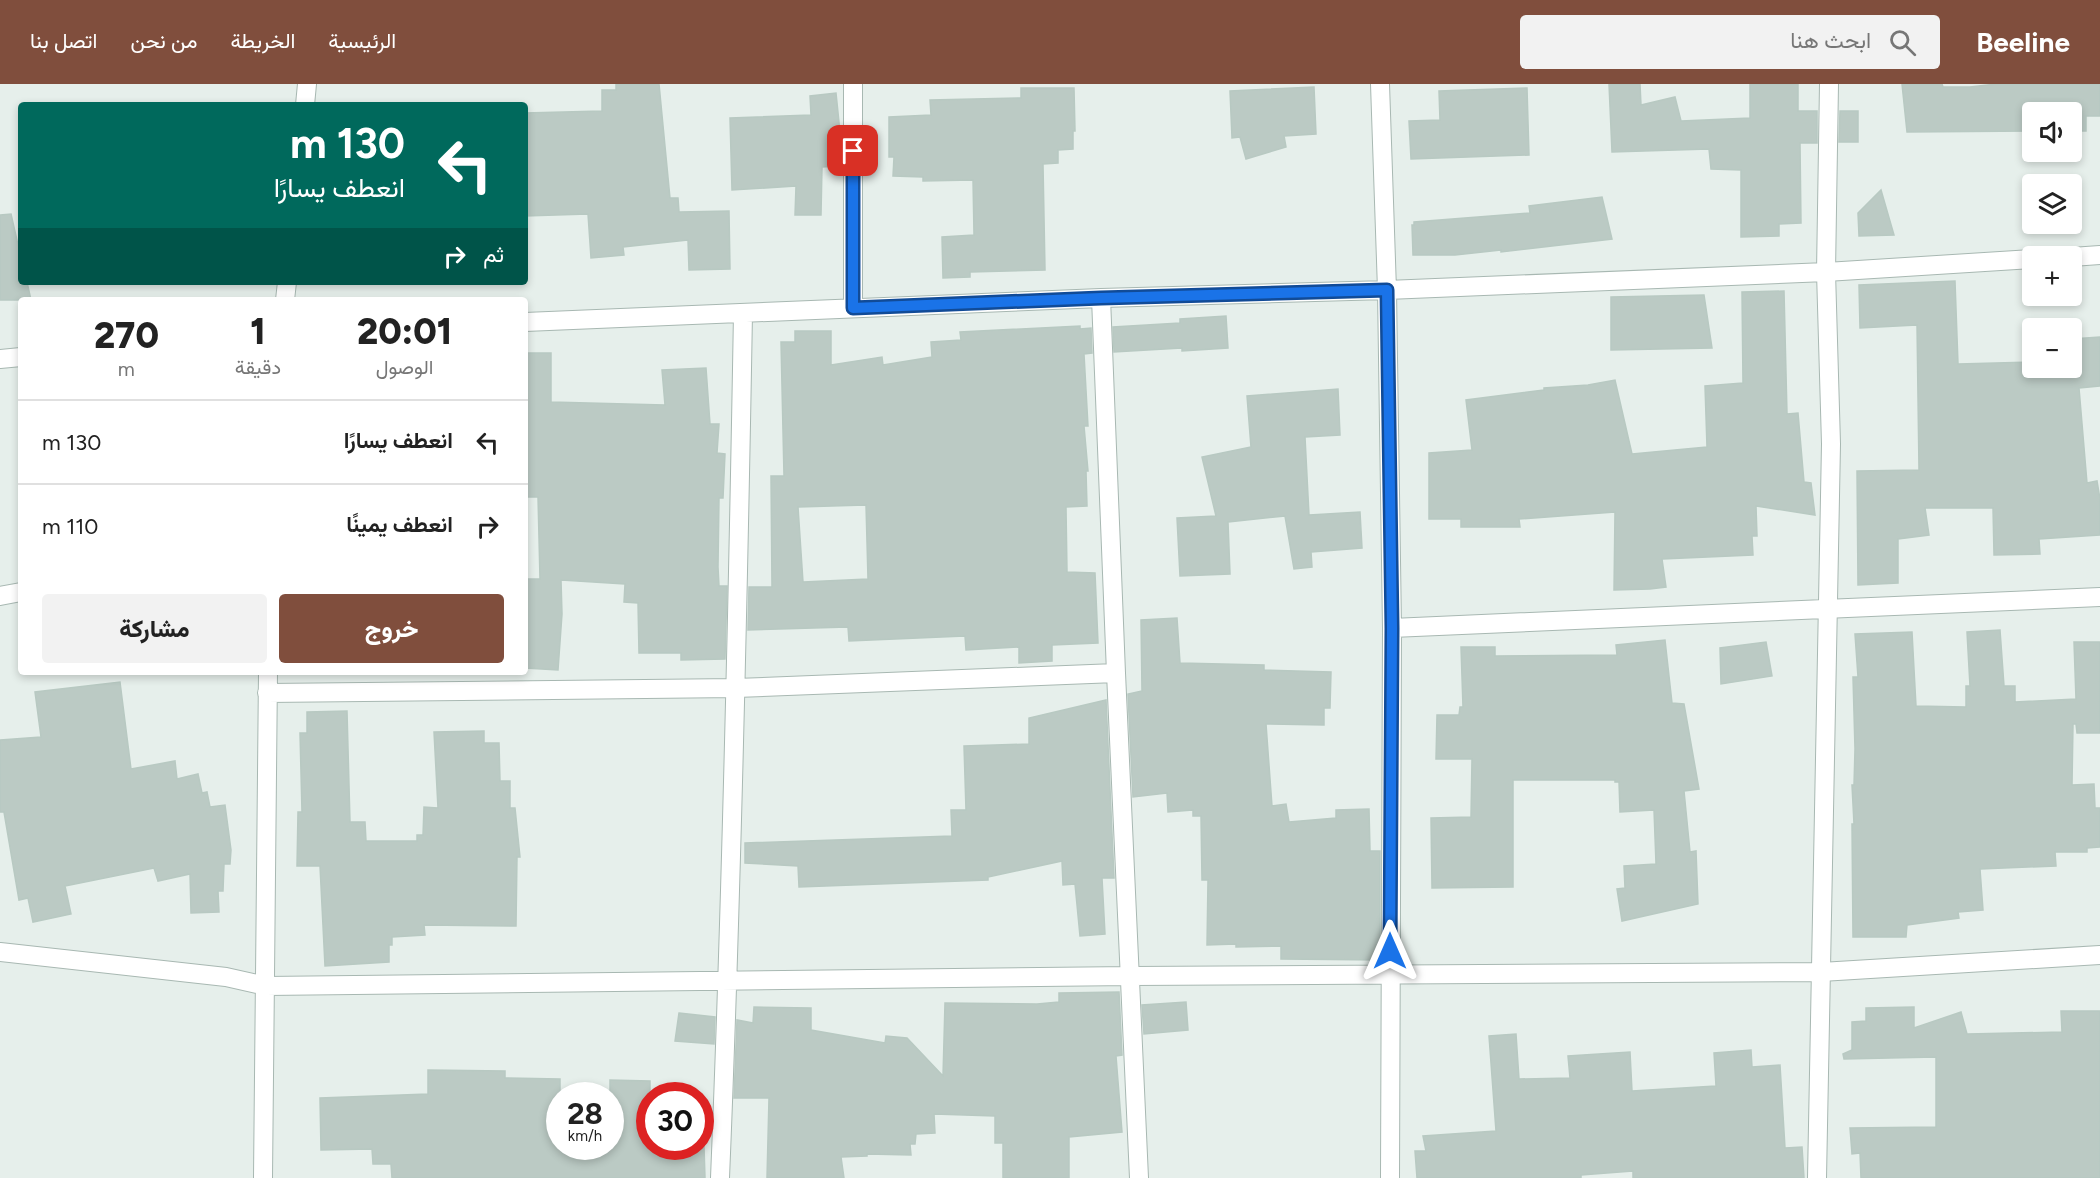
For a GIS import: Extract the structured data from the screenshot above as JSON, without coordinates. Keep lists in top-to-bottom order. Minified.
{"page":{"header":"Beeline","search":"ابحث هنا","nav":["الرئيسية","الخريطة","من نحن","اتصل بنا"],"map_buttons":["+","−"],"turn":["130 m","انعطف يسارًا"],"then":"ثم","eta":["20:01","الوصول","1","دقيقة","270","m"],"list":[{"name":"انعطف يسارًا","value":"130 m"},{"name":"انعطف يمينًا","value":"110 m"}],"buttons":["خروج","مشاركة"],"speed":"28 km/h","limit":"30"}}
